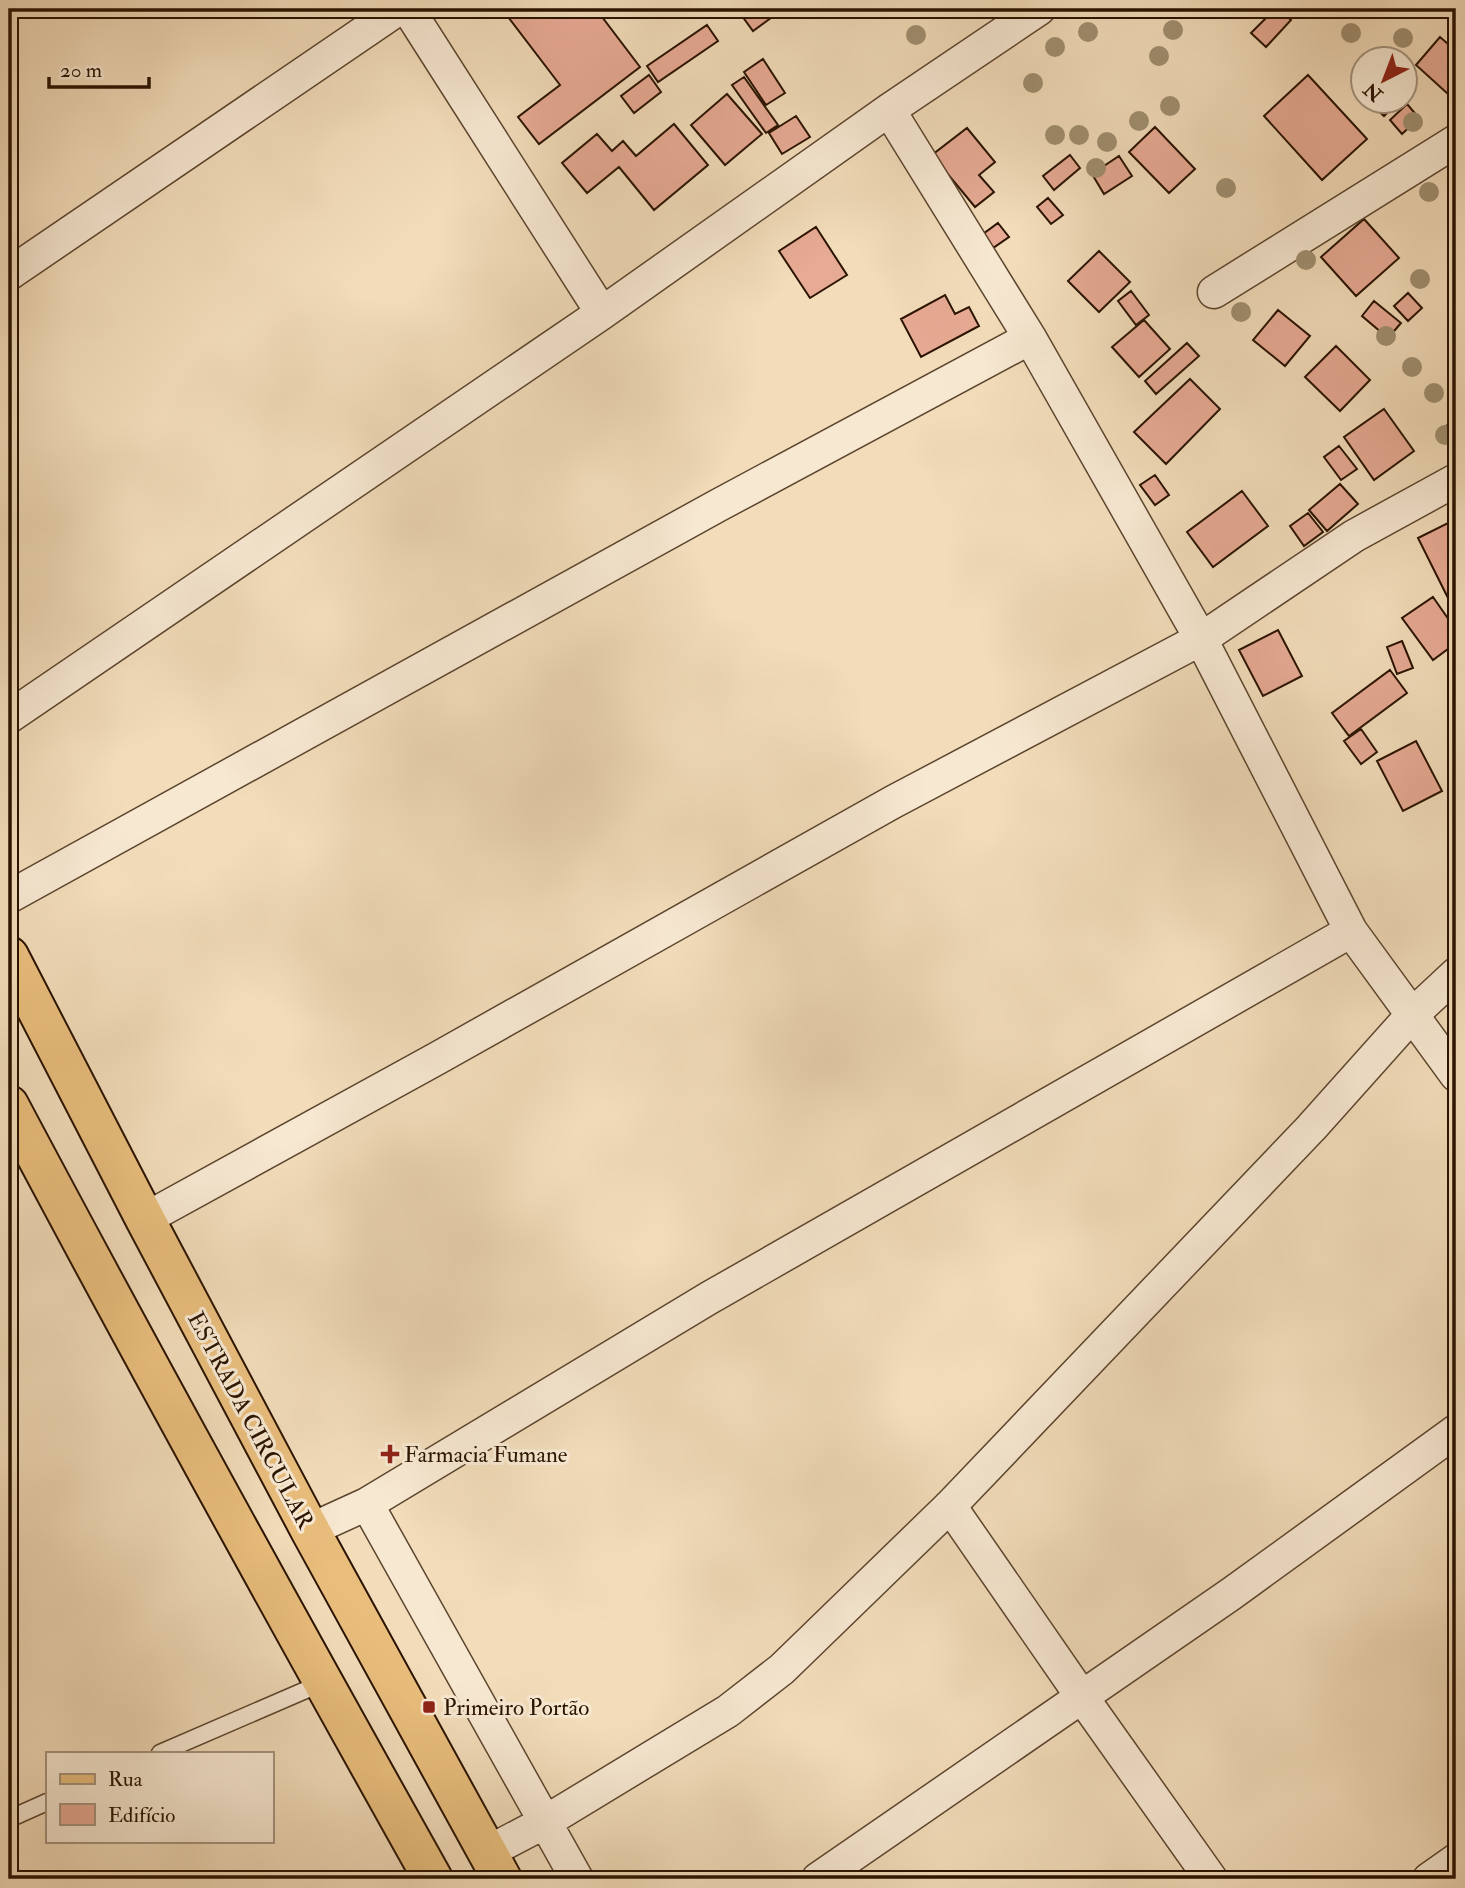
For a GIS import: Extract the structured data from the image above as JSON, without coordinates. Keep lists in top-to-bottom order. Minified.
{"streets":{"main road":["ESTRADA CIRCULAR"]},"places":{"health":["Farmacia Fumane"],"transit":["Primeiro Portão"]},"legend":["Rua","Edifício"],"scale_bar":"20 m","north":"bottom left"}
